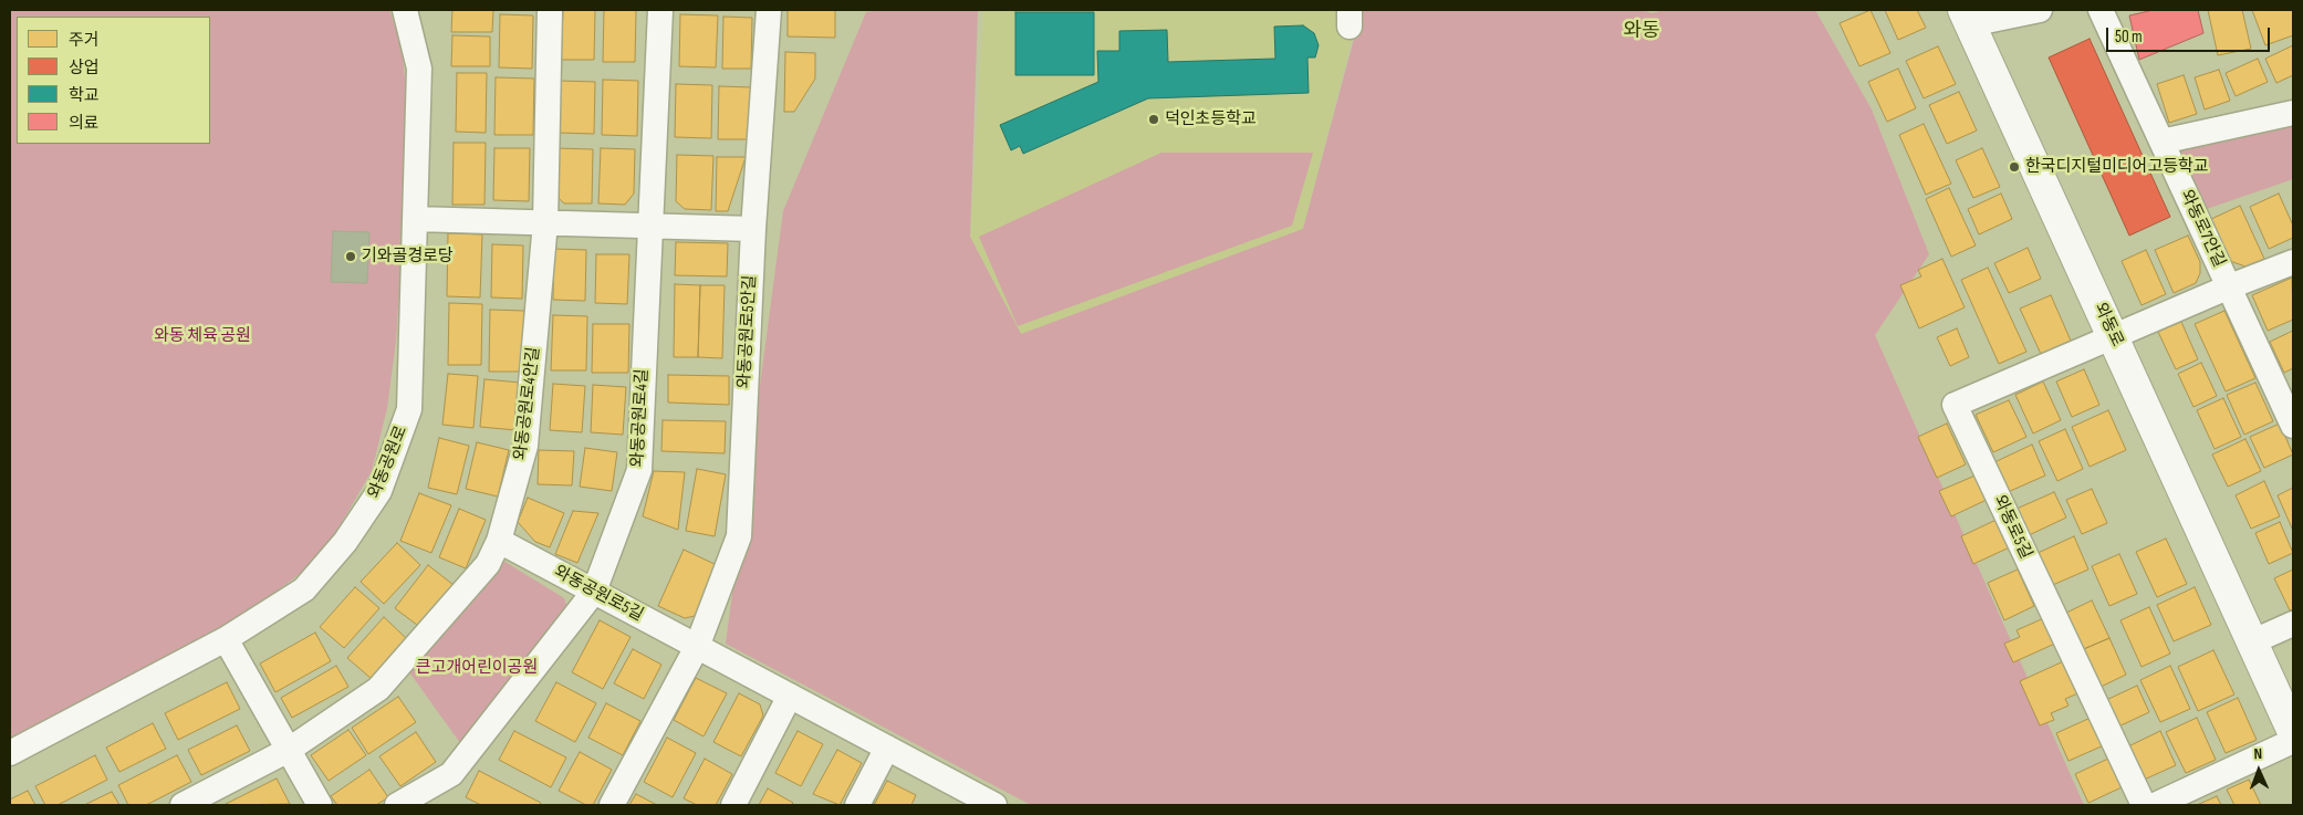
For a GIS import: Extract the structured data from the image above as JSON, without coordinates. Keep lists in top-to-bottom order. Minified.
{"streets":{"main road":["와동로"],"street":["와동로7안길","와동공원로5안길","와동공원로4안길","와동공원로4길","와동공원로","와동로5길","와동공원로5길"]},"crossings":[["와동로","와동로5길"],["와동공원로5안길","와동공원로5길"],["와동공원로4안길","와동공원로5길"],["와동공원로4길","와동공원로5길"]],"districts":["와동"],"parks":["와동 체육 공원","큰고개어린이공원"],"places":["덕인초등학교","한국디지털미디어고등학교","기와골경로당"],"legend":["주거","상업","학교","의료"],"scale_bar":"50 m","north":"top"}
